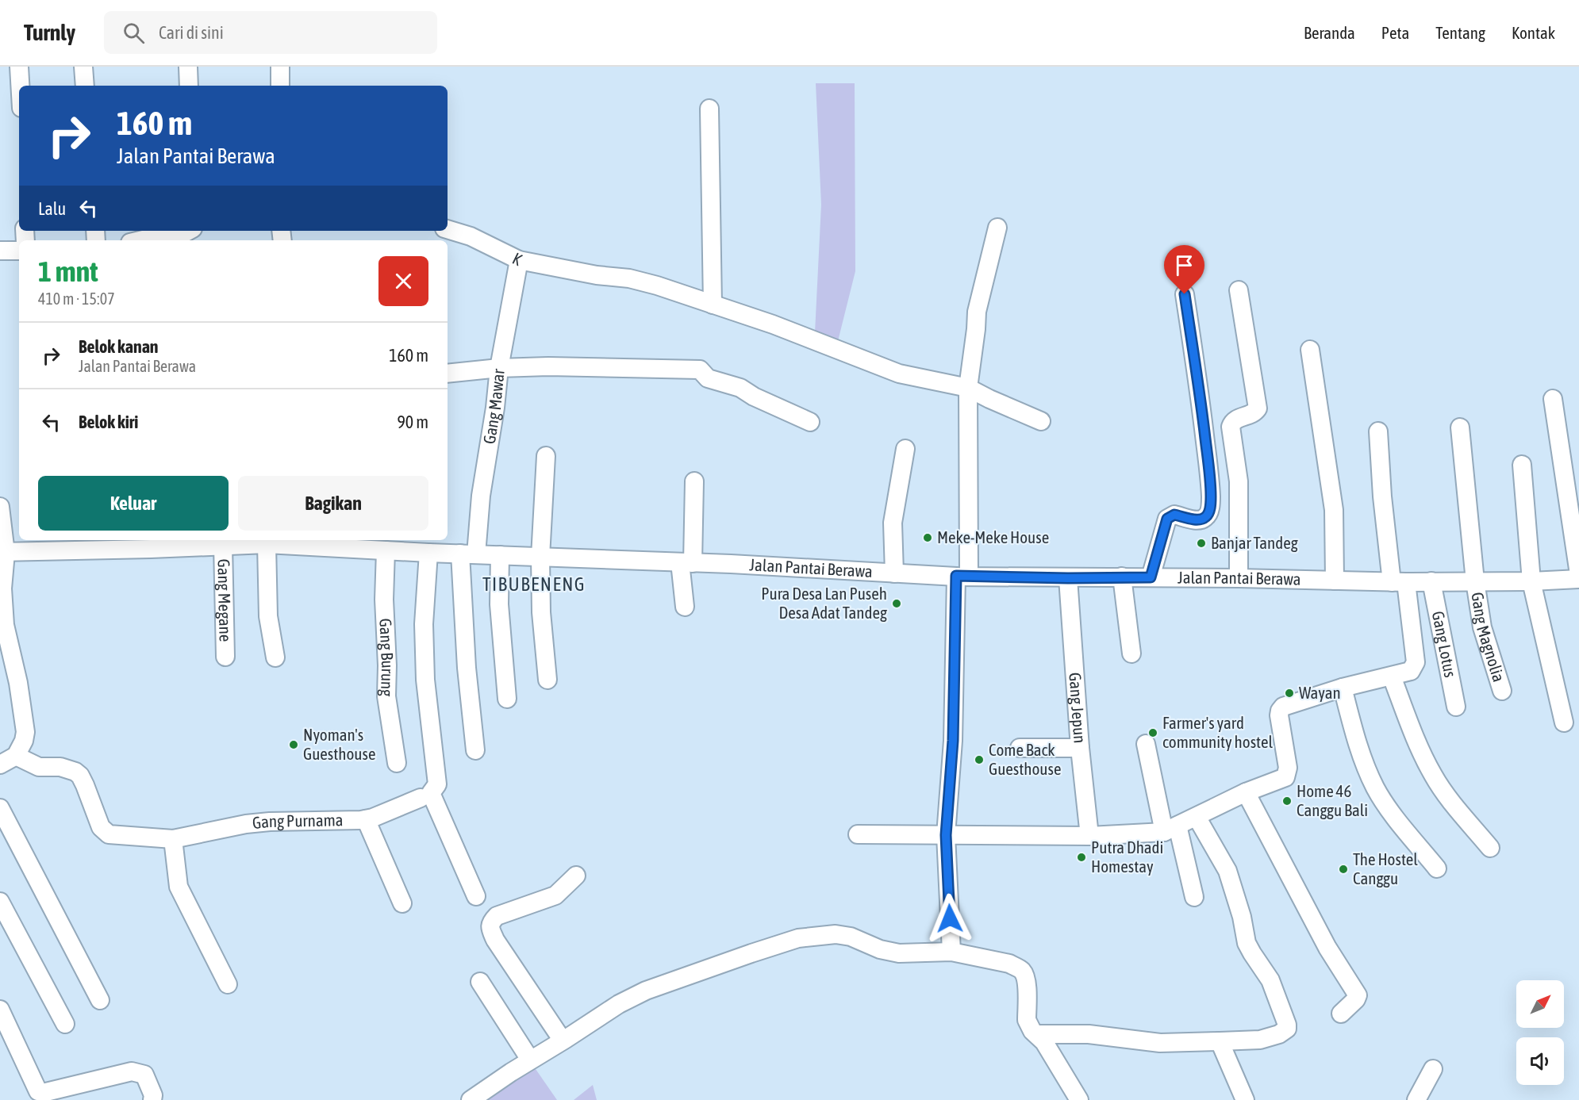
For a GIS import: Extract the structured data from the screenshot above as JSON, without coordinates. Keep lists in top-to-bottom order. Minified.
{"streets":{"street":["K","Gang Mawar","Jalan Pantai Berawa","Gang Megane","Gang Magnolia","Gang Lotus","Gang Burung","Gang Jepun","Gang Purnama"]},"crossings":[["K","Gang Mawar"],["Gang Mawar","Jalan Pantai Berawa"],["Jalan Pantai Berawa","Gang Megane"],["Jalan Pantai Berawa","Gang Magnolia"],["Jalan Pantai Berawa","Gang Lotus"],["Jalan Pantai Berawa","Gang Burung"],["Jalan Pantai Berawa","Gang Jepun"]],"districts":["TIBUBENENG"],"places":["Meke-Meke House","Banjar Tandeg","Pura Desa Lan Puseh Desa Adat Tandeg","Wayan","Farmer's yard community hostel","Nyoman's Guesthouse","Come Back Guesthouse","Home 46 Canggu Bali","Putra Dhadi Homestay","The Hostel Canggu"],"north":"top right","page":{"header":"Turnly","search":"Cari di sini","nav":["Beranda","Peta","Tentang","Kontak"],"turn":["160 m","Jalan Pantai Berawa"],"then":"Lalu","heading":["1 mnt","410 m · 15:07"],"list":[{"name":"Belok kanan","note":"Jalan Pantai Berawa","value":"160 m"},{"name":"Belok kiri","value":"90 m"}],"buttons":["Keluar","Bagikan"]}}
